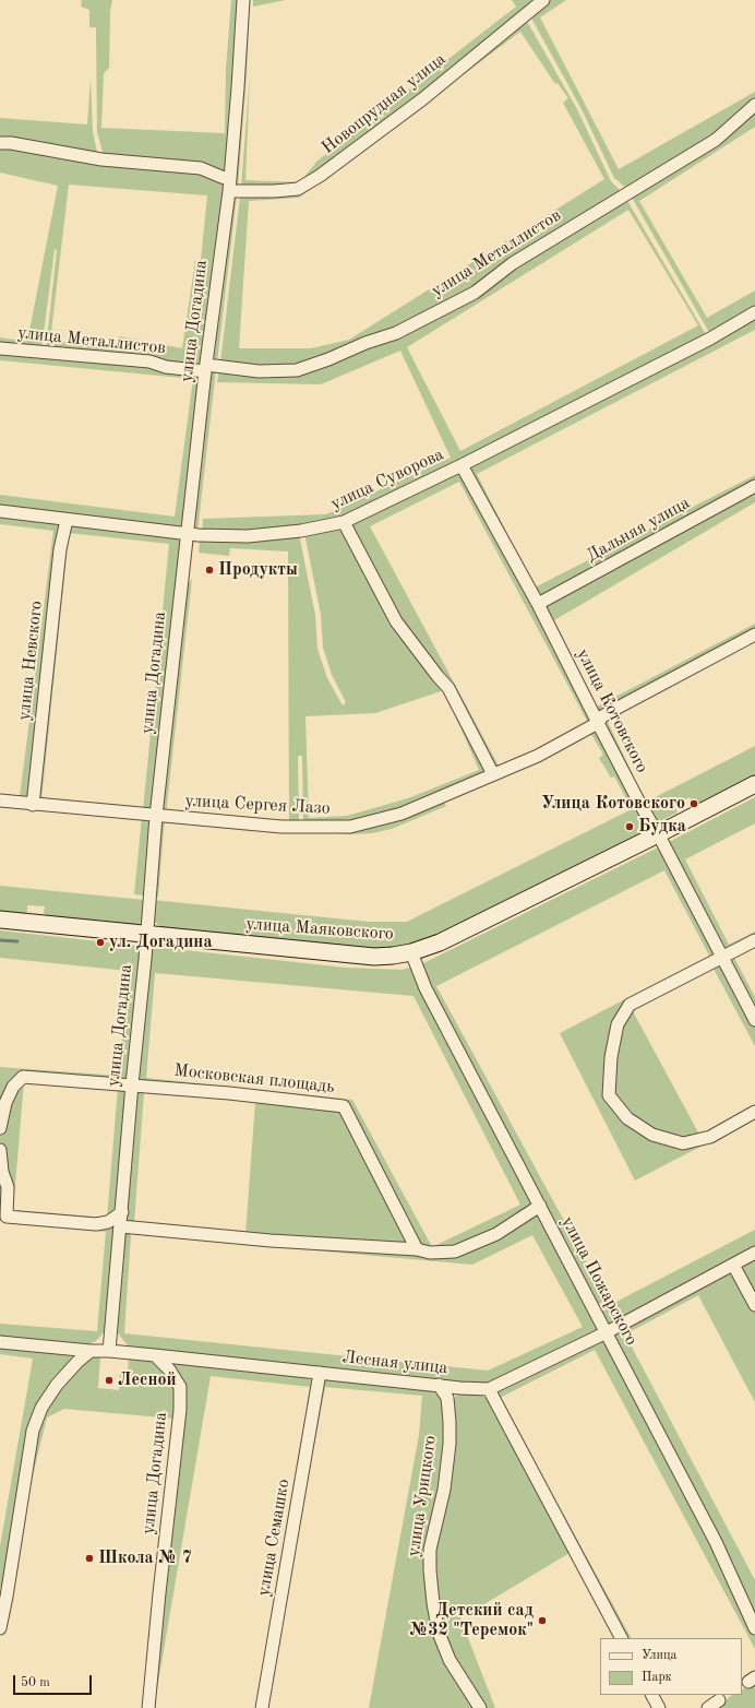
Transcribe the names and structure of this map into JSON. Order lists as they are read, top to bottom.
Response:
{
  "streets": {
    "main road": ["улица Маяковского"],
    "street": [
      "Новопрудная улица",
      "улица Металлистов",
      "улица Догадина",
      "улица Суворова",
      "Дальняя улица",
      "улица Невского",
      "улица Котовского",
      "улица Сергея Лазо",
      "Московская площадь",
      "улица Пожарского",
      "Лесная улица",
      "улица Урицкого",
      "улица Семашко"
    ]
  },
  "crossings": [
    ["Новопрудная улица", "улица Догадина"],
    ["улица Металлистов", "улица Догадина"],
    ["улица Догадина", "улица Суворова"],
    ["улица Догадина", "улица Сергея Лазо"],
    ["улица Догадина", "улица Маяковского"],
    ["улица Догадина", "Московская площадь"],
    ["улица Догадина", "Лесная улица"],
    ["улица Суворова", "улица Невского"],
    ["улица Суворова", "улица Котовского"],
    ["Дальняя улица", "улица Котовского"],
    ["улица Невского", "улица Сергея Лазо"],
    ["улица Котовского", "улица Сергея Лазо"],
    ["улица Котовского", "улица Маяковского"],
    ["улица Маяковского", "улица Пожарского"],
    ["улица Пожарского", "Лесная улица"],
    ["Лесная улица", "улица Урицкого"],
    ["Лесная улица", "улица Семашко"]
  ],
  "places": [
    "Продукты",
    "Улица Котовского",
    "Будка",
    "ул. Догадина",
    "Лесной",
    "Школа № 7",
    "Детский сад №32 \"Теремок\""
  ],
  "legend": ["Улица", "Парк"],
  "scale_bar": "50 m"
}
